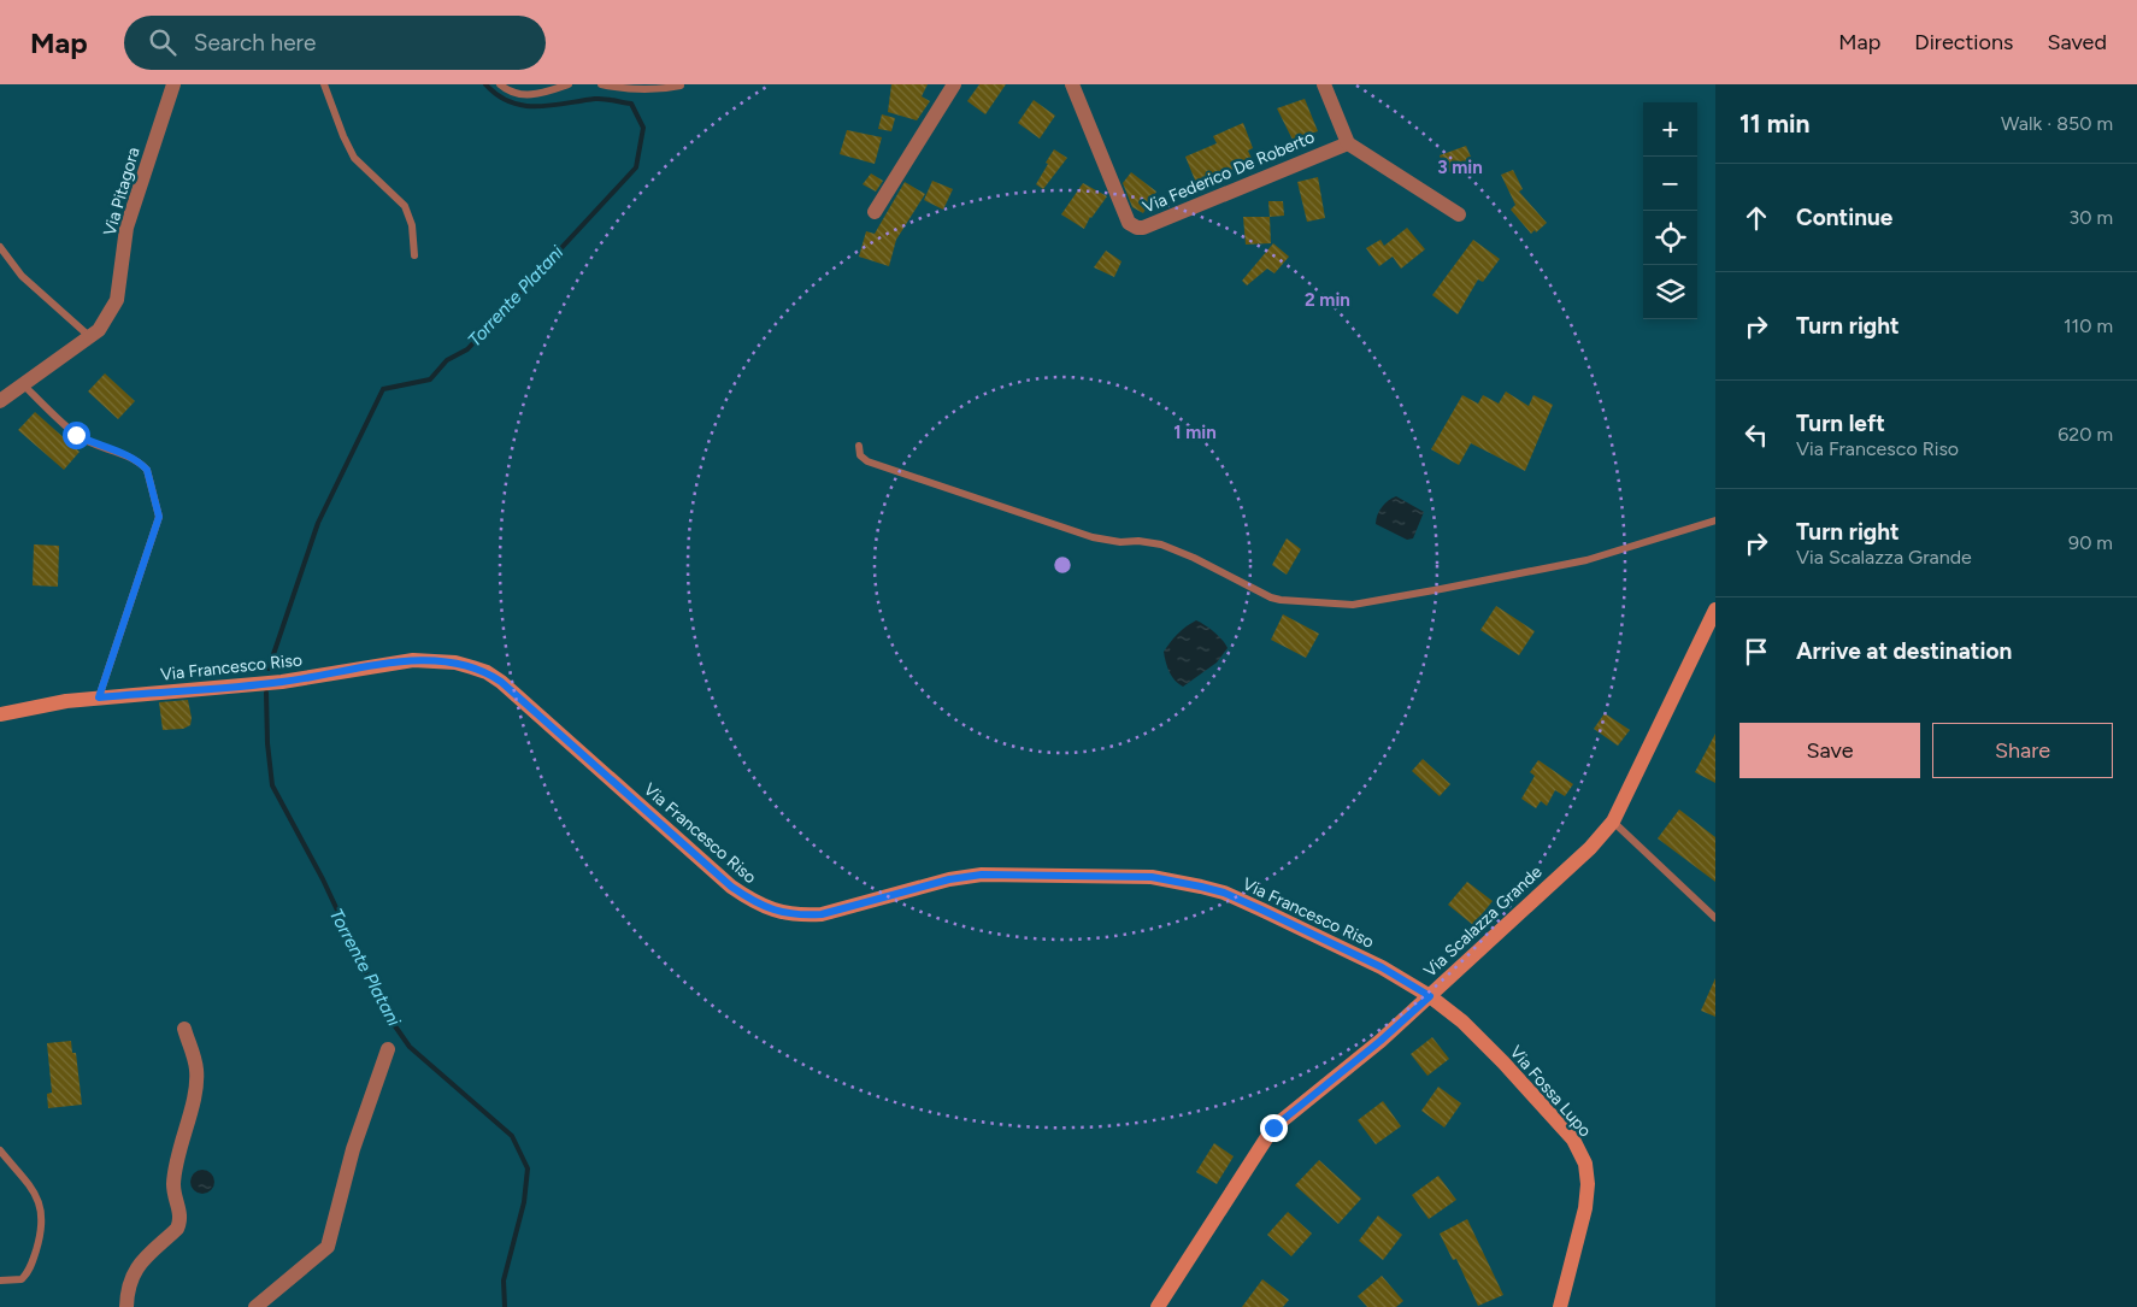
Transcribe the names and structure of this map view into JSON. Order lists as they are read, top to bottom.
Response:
{
  "streets": {
    "street": [
      "Via Federico De Roberto",
      "Via Pitagora",
      "Via Francesco Riso",
      "Via Scalazza Grande",
      "Via Fossa Lupo"
    ]
  },
  "crossings": [
    ["Via Francesco Riso", "Via Scalazza Grande"],
    ["Via Francesco Riso", "Via Fossa Lupo"],
    ["Via Scalazza Grande", "Via Fossa Lupo"]
  ],
  "water": ["Torrente Platani"],
  "page": {
    "header": "Map",
    "search": "Search here",
    "nav": ["Map", "Directions", "Saved"],
    "heading": ["11 min", "Walk · 850 m"],
    "map_buttons": ["+", "−"],
    "list": [
      ["Continue", "30 m"],
      ["Turn right", "110 m"],
      ["Turn left", "Via Francesco Riso", "620 m"],
      ["Turn right", "Via Scalazza Grande", "90 m"],
      "Arrive at destination"
    ],
    "buttons": ["Save", "Share"]
  },
  "rings": ["3 min", "2 min", "1 min"]
}
